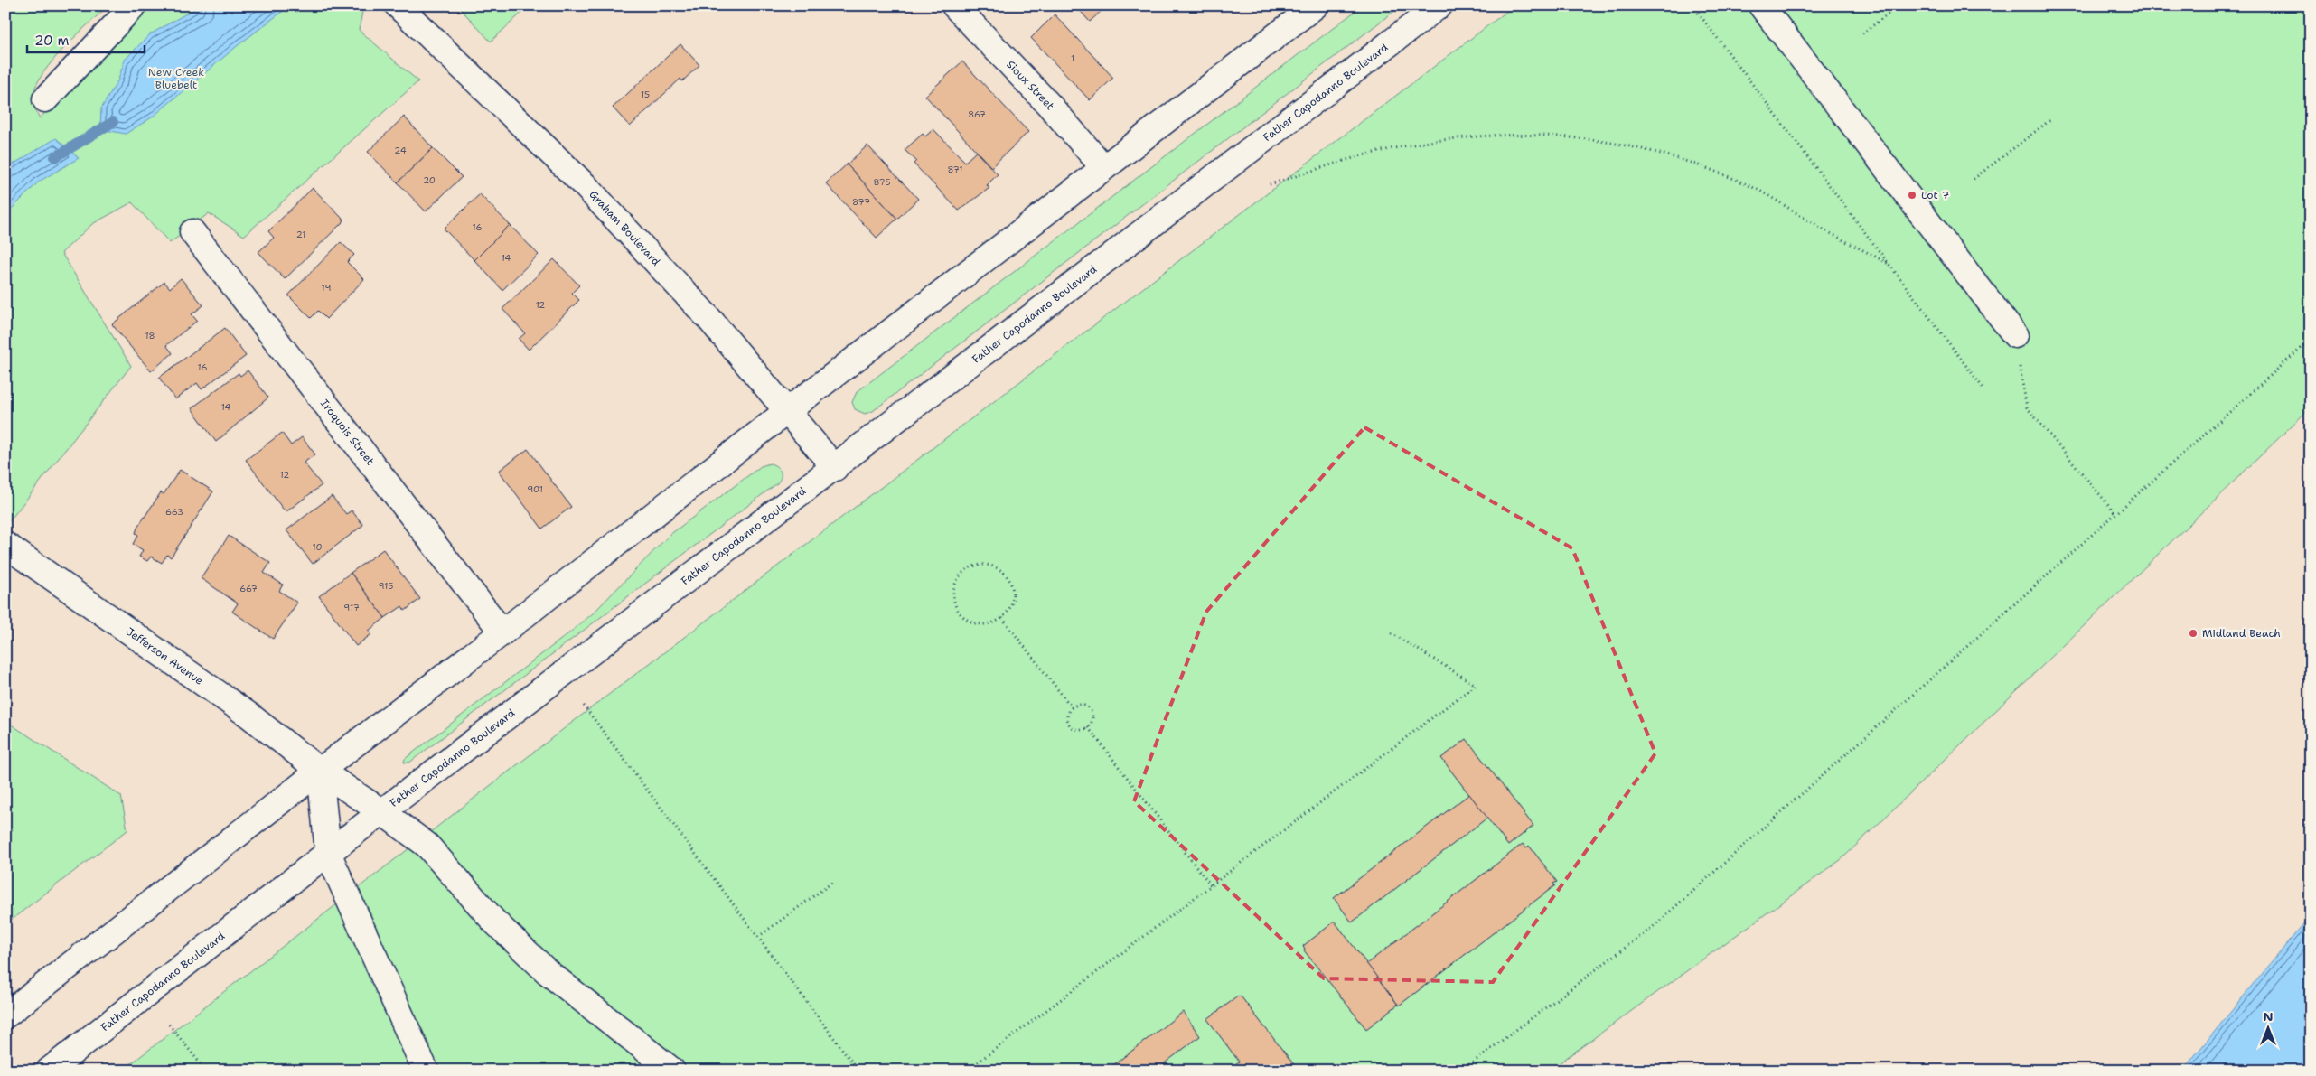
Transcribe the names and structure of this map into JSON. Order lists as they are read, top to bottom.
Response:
{
  "streets": {
    "main road": [
      "Sioux Street",
      "Father Capodanno Boulevard",
      "Graham Boulevard",
      "Iroquois Street",
      "Jefferson Avenue"
    ]
  },
  "crossings": [
    ["Father Capodanno Boulevard", "Graham Boulevard"],
    ["Father Capodanno Boulevard", "Jefferson Avenue"]
  ],
  "parks": ["New Creek Bluebelt"],
  "places": ["Lot 7", "Midland Beach"],
  "house_numbers": [
    "1",
    "15",
    "867",
    "24",
    "871",
    "20",
    "875",
    "877",
    "16",
    "21",
    "14",
    "19",
    "12",
    "18",
    "16",
    "14",
    "12",
    "901",
    "663",
    "10",
    "915",
    "667",
    "917"
  ],
  "scale_bar": "20 m",
  "north": "top"
}
